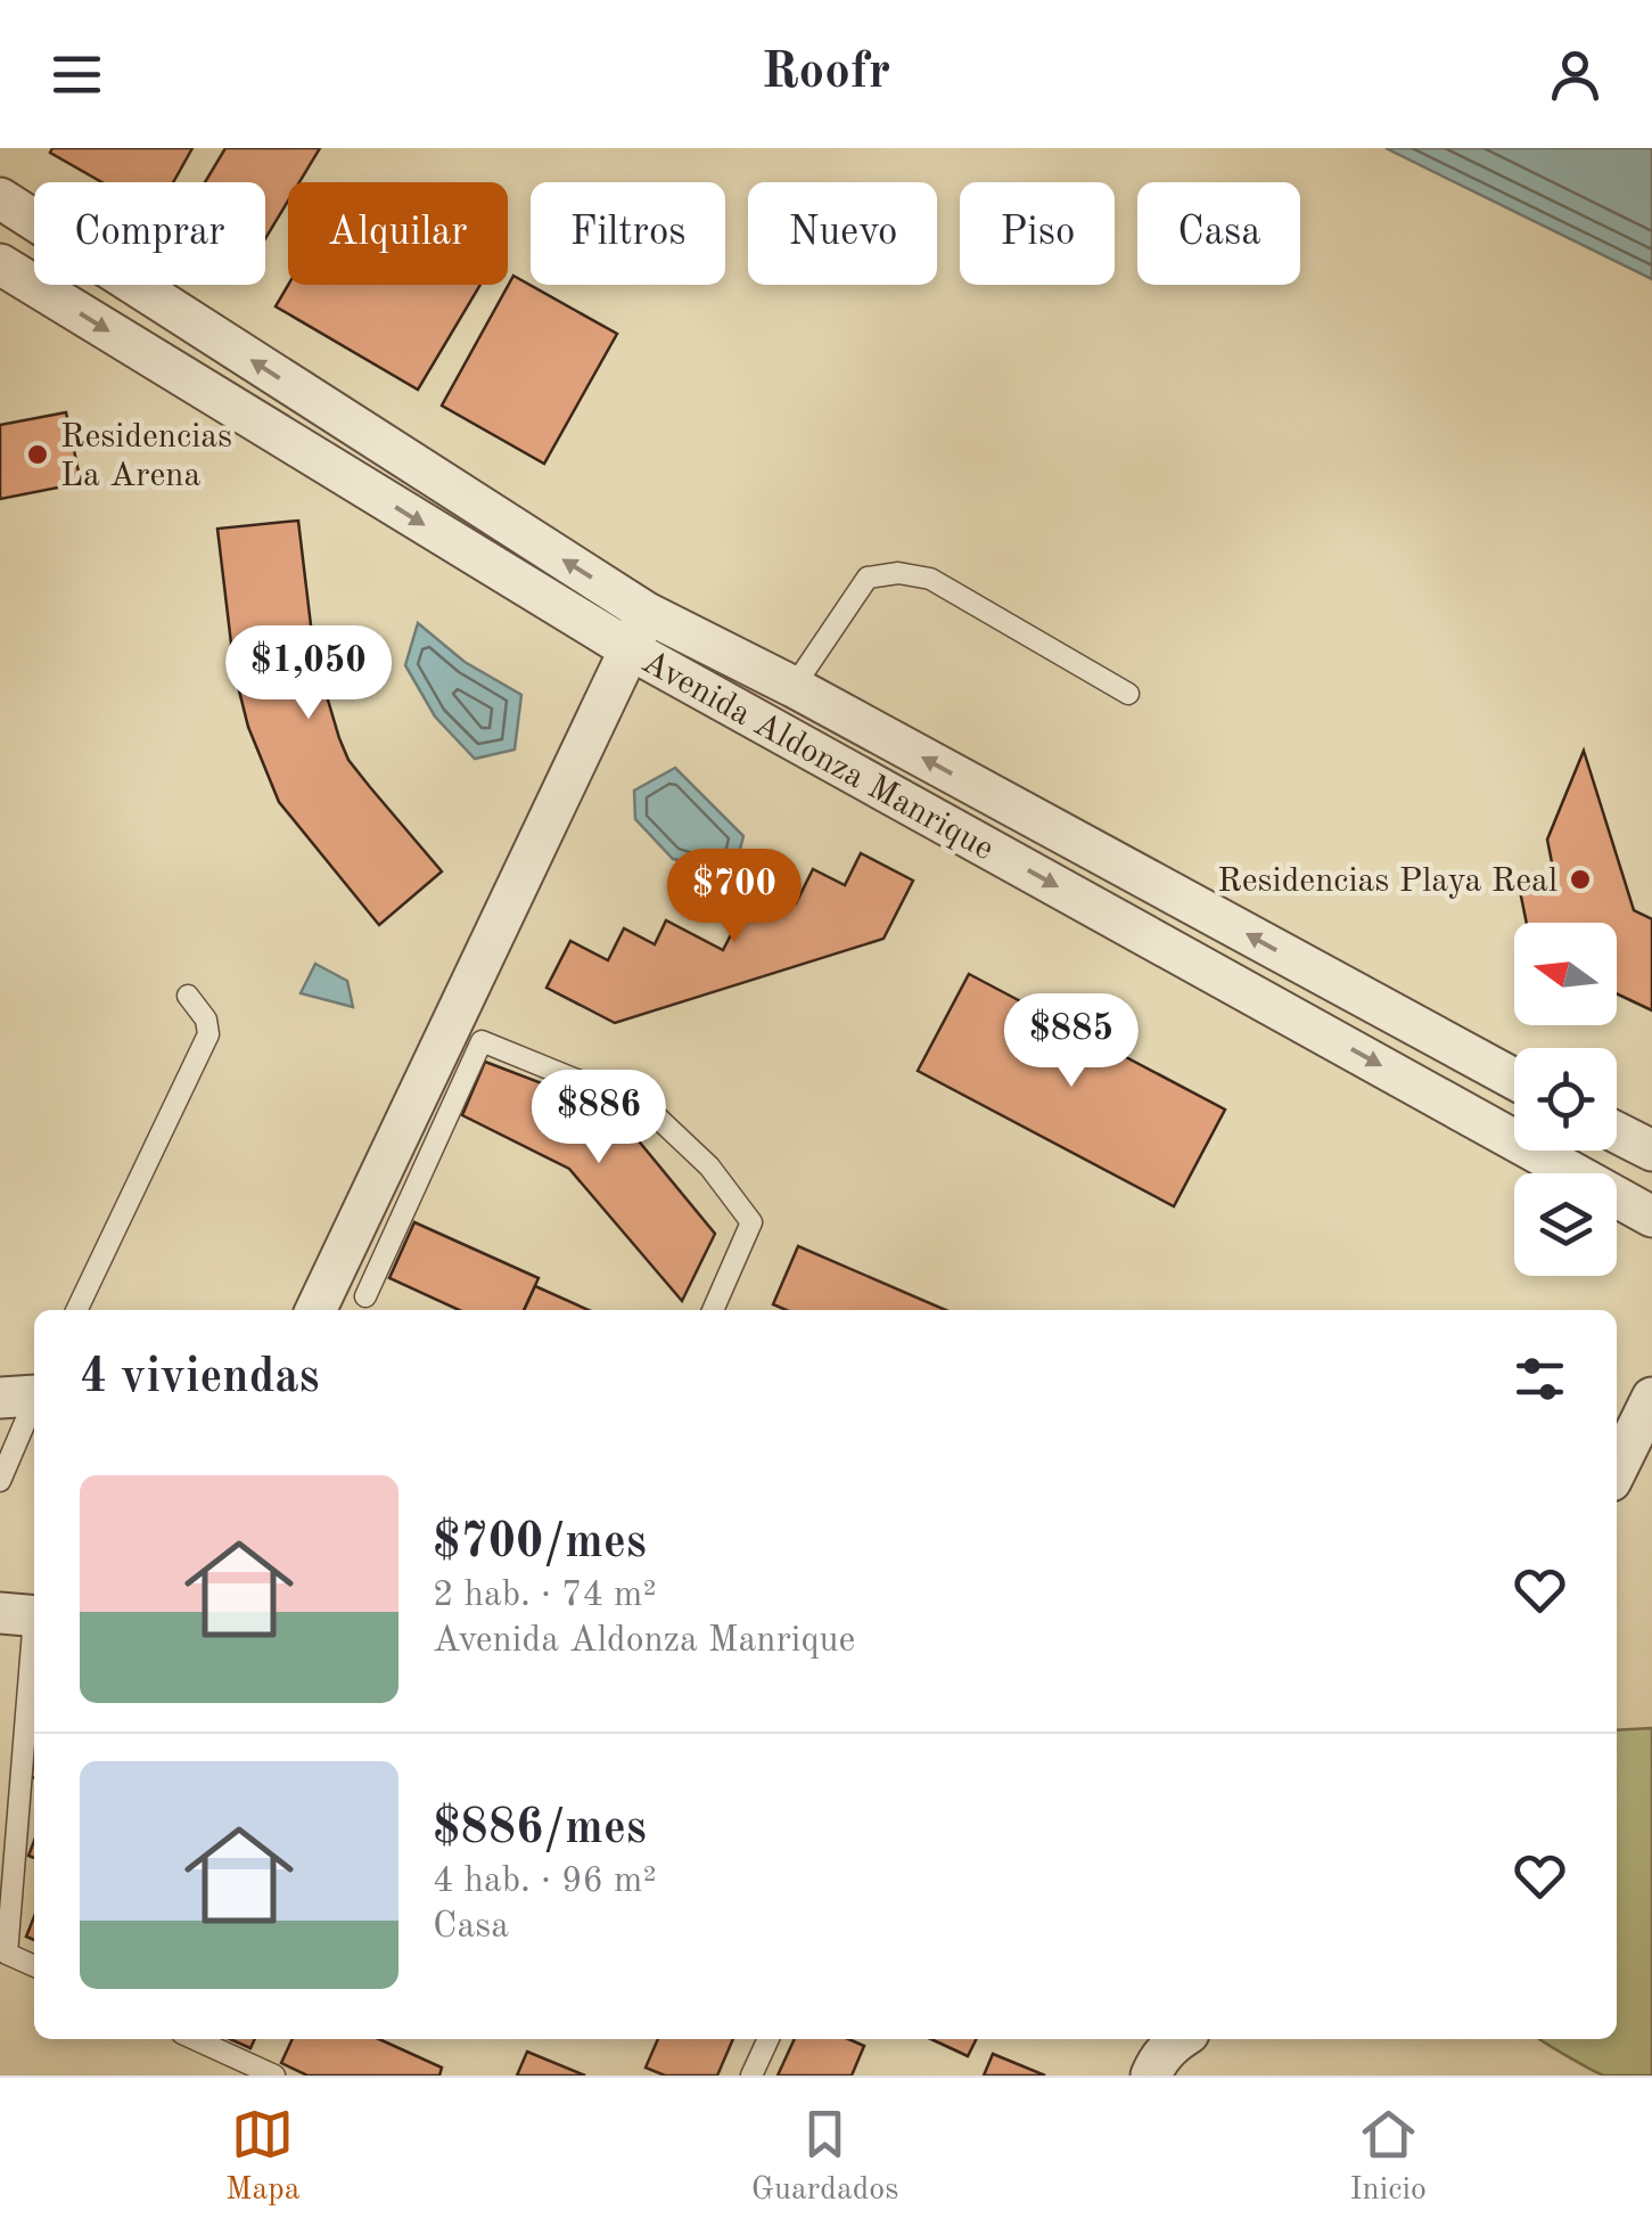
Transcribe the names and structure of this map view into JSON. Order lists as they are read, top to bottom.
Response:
{
  "streets": {
    "street": ["Avenida Aldonza Manrique"]
  },
  "places": ["Residencias La Arena", "Residencias Playa Real"],
  "north": "left",
  "page": {
    "header": "Roofr",
    "chip": [
      "Comprar",
      "Alquilar",
      "Filtros",
      "Nuevo",
      "Piso",
      "Casa"
    ],
    "price": [
      "$1,050",
      "$700",
      "$885",
      "$886"
    ],
    "heading": "4 viviendas",
    "list": [
      {
        "name": "$700/mes",
        "note": "2 hab. · 74 m² · Avenida Aldonza Manrique"
      },
      {
        "name": "$886/mes",
        "note": "4 hab. · 96 m² · Casa"
      }
    ],
    "tabs": ["Mapa", "Guardados", "Inicio"]
  }
}
